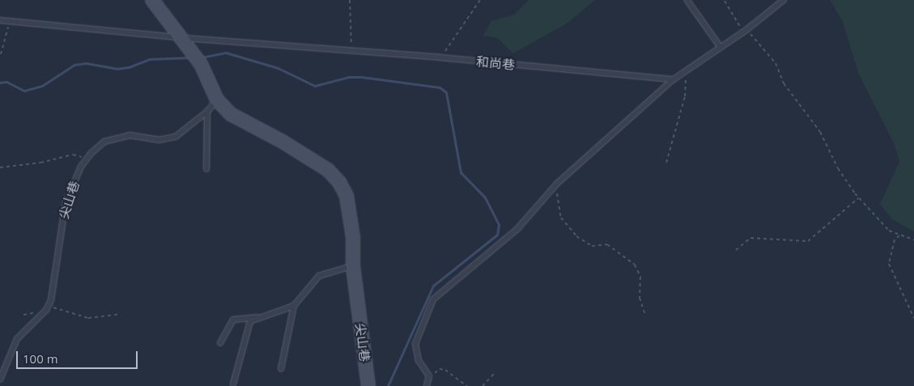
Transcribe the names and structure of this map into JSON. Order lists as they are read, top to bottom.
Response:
{
  "streets": {
    "street": ["尖山巷"],
    "lane": ["和尚巷"]
  },
  "crossings": [
    ["和尚巷", "尖山巷"]
  ],
  "scale_bar": "100 m"
}
